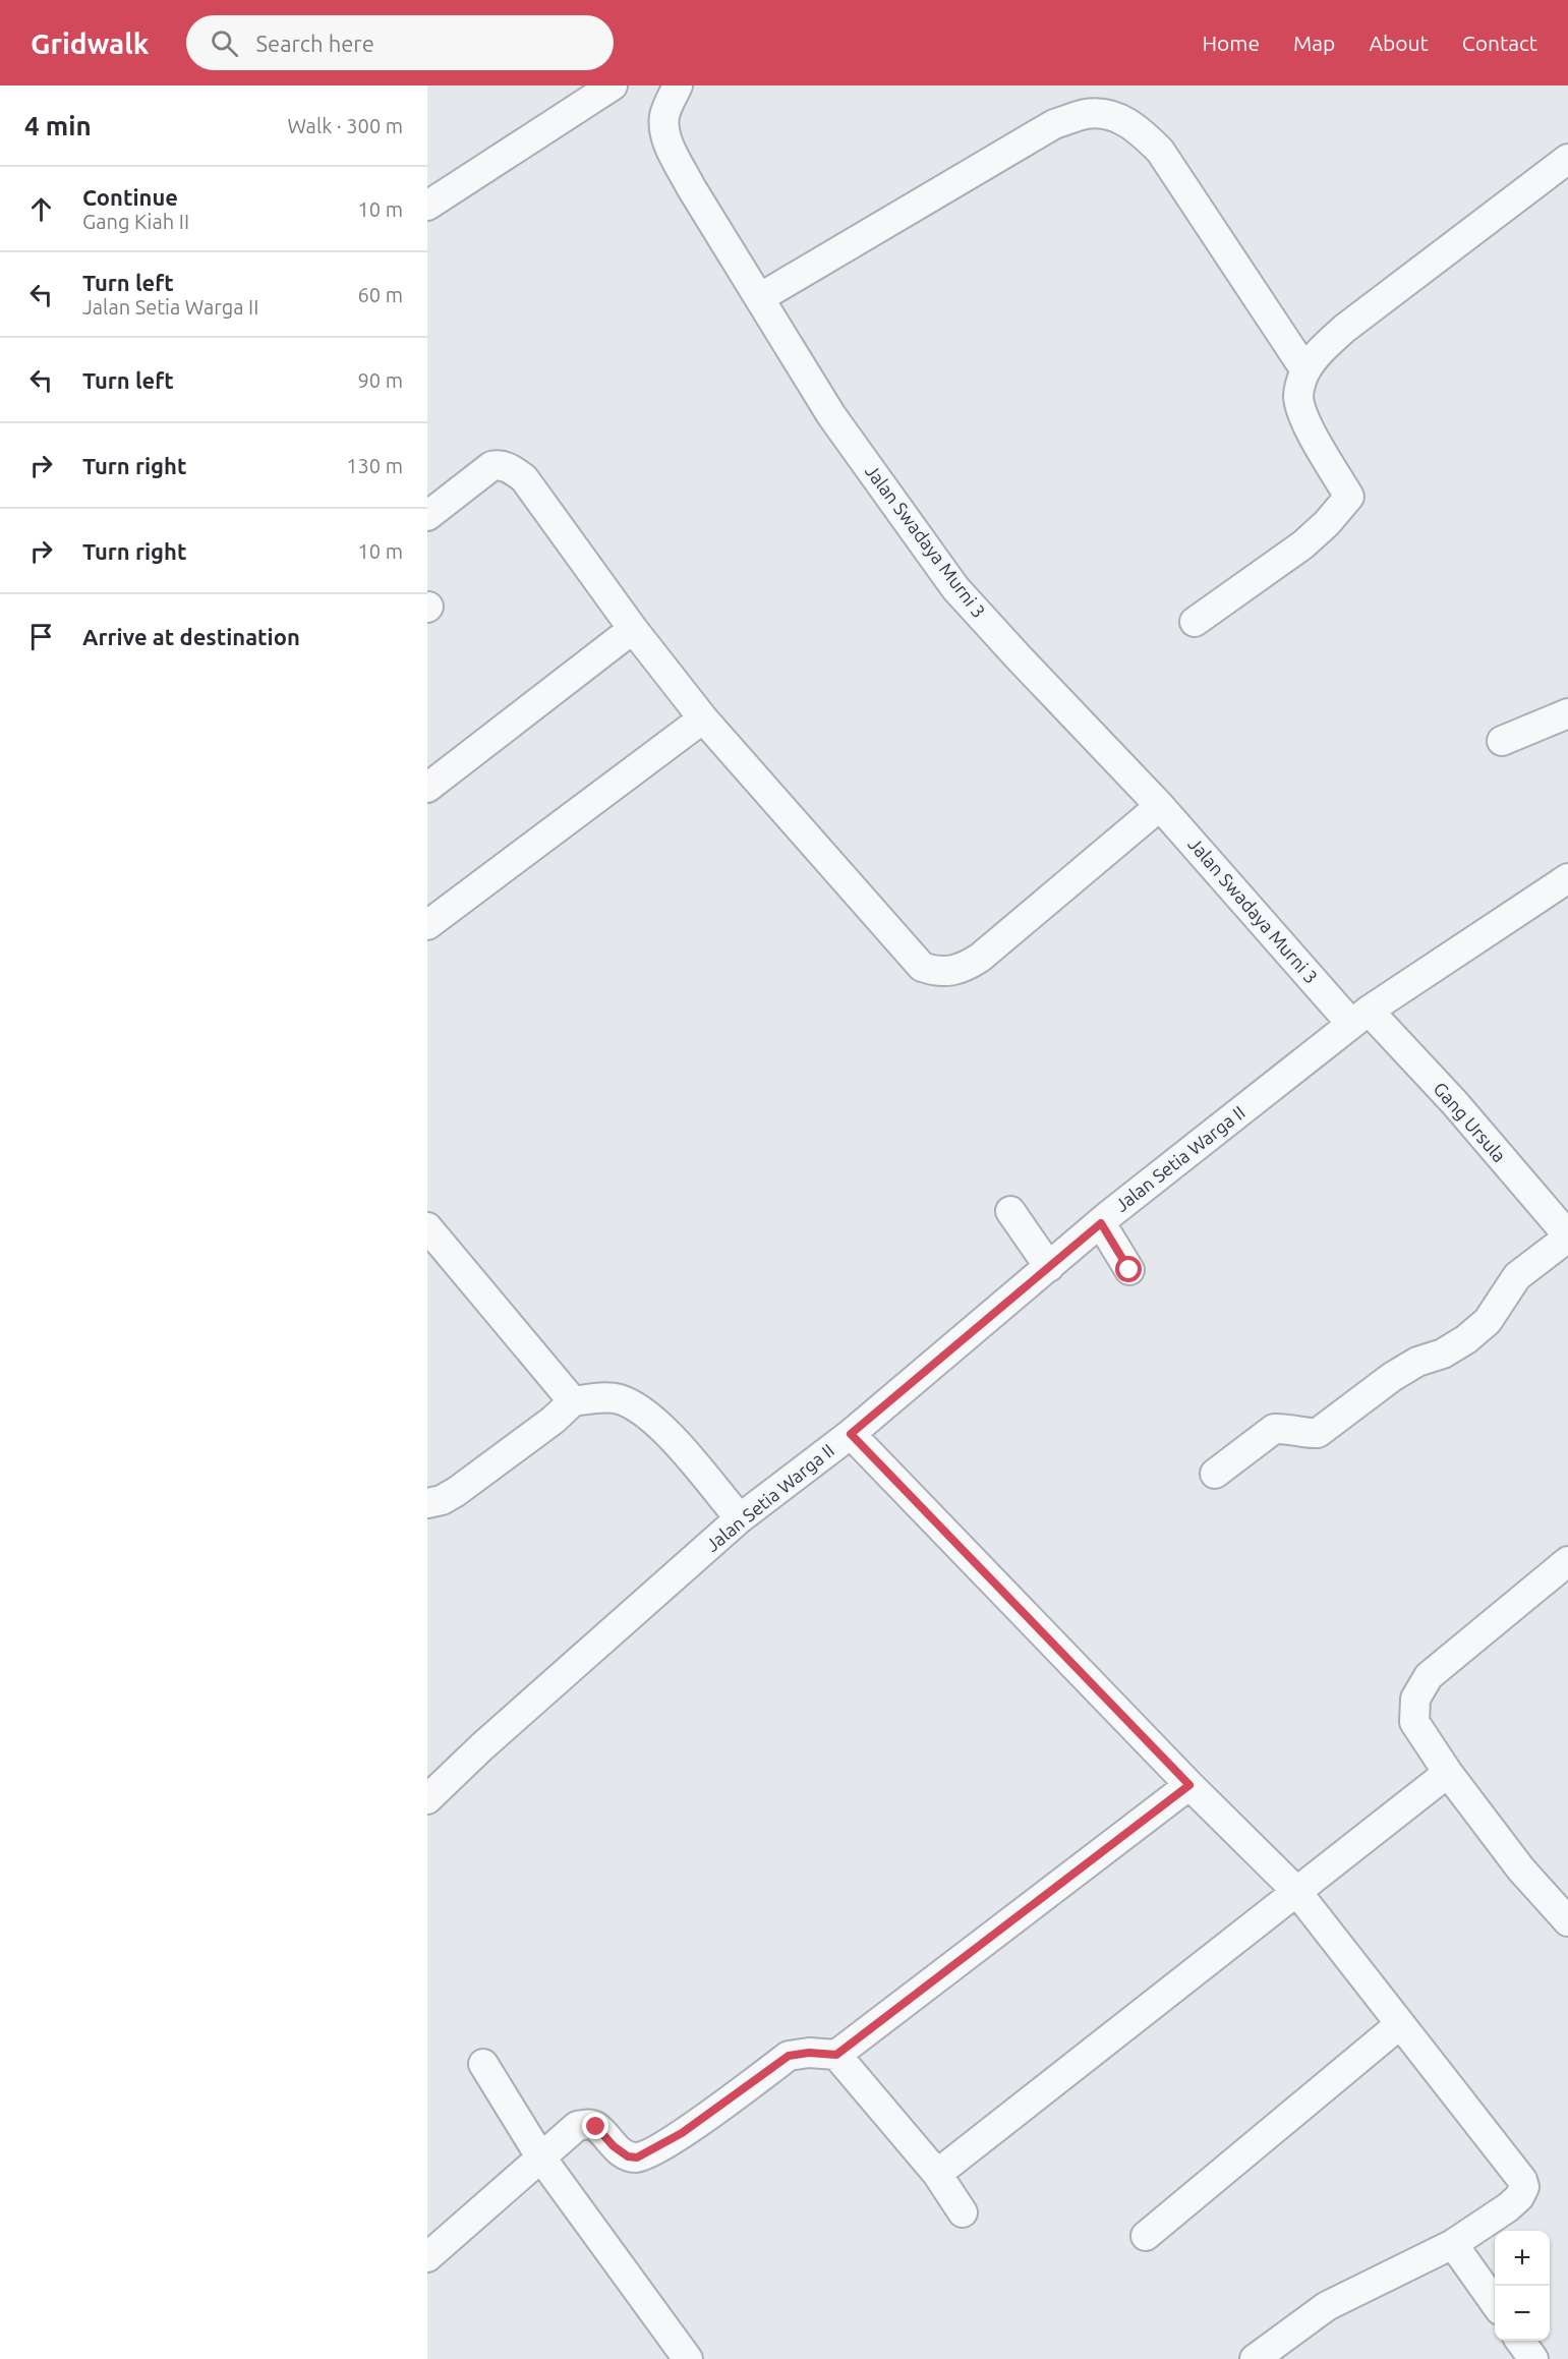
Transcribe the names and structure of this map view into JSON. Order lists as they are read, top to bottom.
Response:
{
  "streets": {
    "street": ["Jalan Swadaya Murni 3", "Gang Ursula", "Jalan Setia Warga II"]
  },
  "crossings": [
    ["Jalan Swadaya Murni 3", "Gang Ursula"],
    ["Jalan Swadaya Murni 3", "Jalan Setia Warga II"],
    ["Gang Ursula", "Jalan Setia Warga II"]
  ],
  "page": {
    "header": "Gridwalk",
    "search": "Search here",
    "nav": [
      "Home",
      "Map",
      "About",
      "Contact"
    ],
    "heading": ["4 min", "Walk · 300 m"],
    "list": [
      ["Continue", "Gang Kiah II", "10 m"],
      ["Turn left", "Jalan Setia Warga II", "60 m"],
      ["Turn left", "90 m"],
      ["Turn right", "130 m"],
      ["Turn right", "10 m"],
      "Arrive at destination"
    ],
    "map_buttons": ["+", "−"]
  }
}
